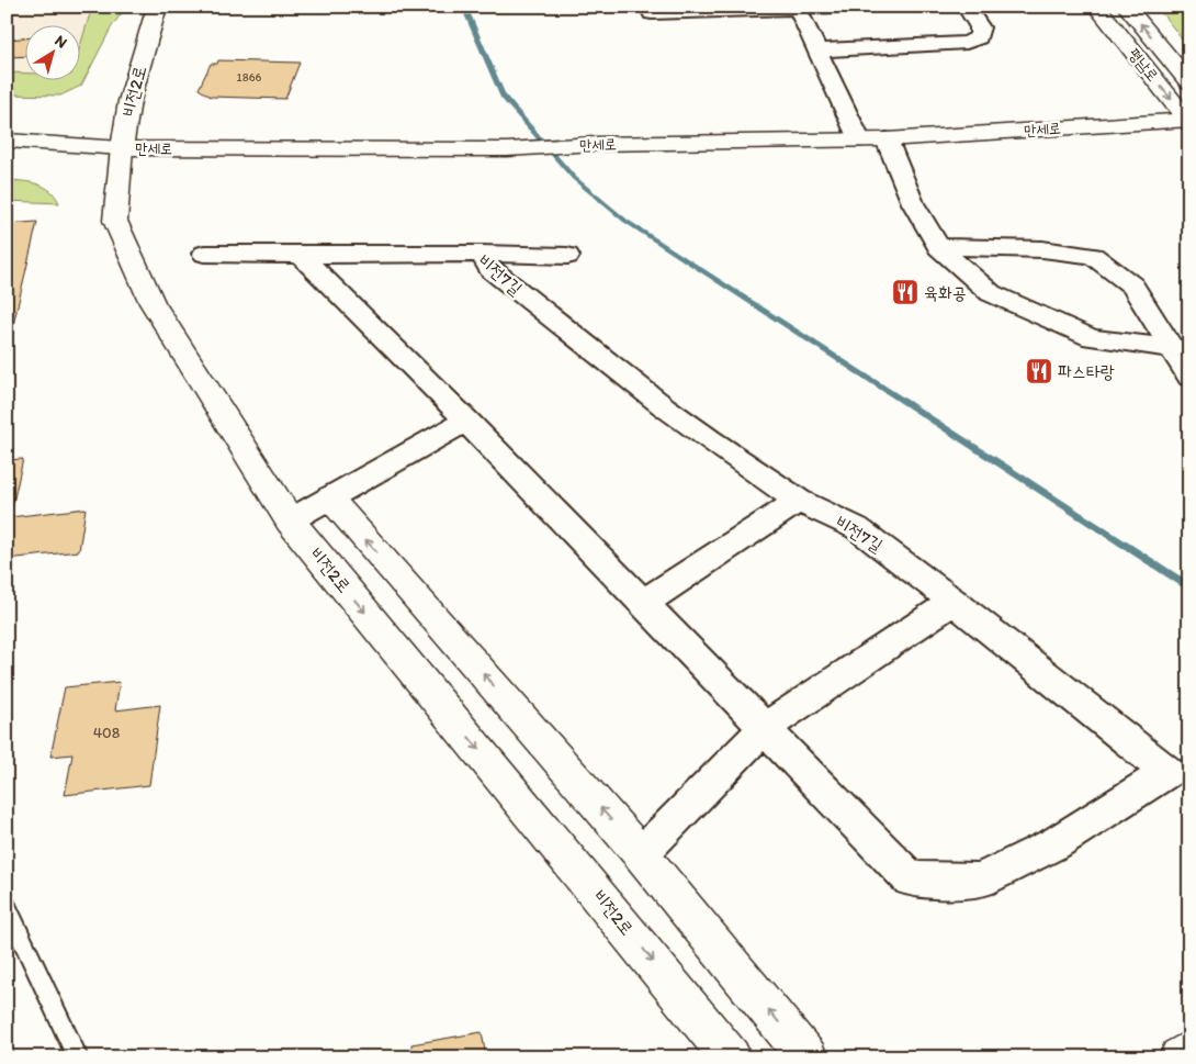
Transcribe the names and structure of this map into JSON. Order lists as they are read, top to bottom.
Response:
{
  "streets": {
    "street": [
      "평남로",
      "비전2로",
      "만세로",
      "비전7길"
    ]
  },
  "crossings": [
    ["평남로", "만세로"],
    ["비전2로", "만세로"]
  ],
  "places": {
    "restaurant": ["육화공", "파스타랑"]
  },
  "house_numbers": ["1866", "408"],
  "north": "top right"
}
